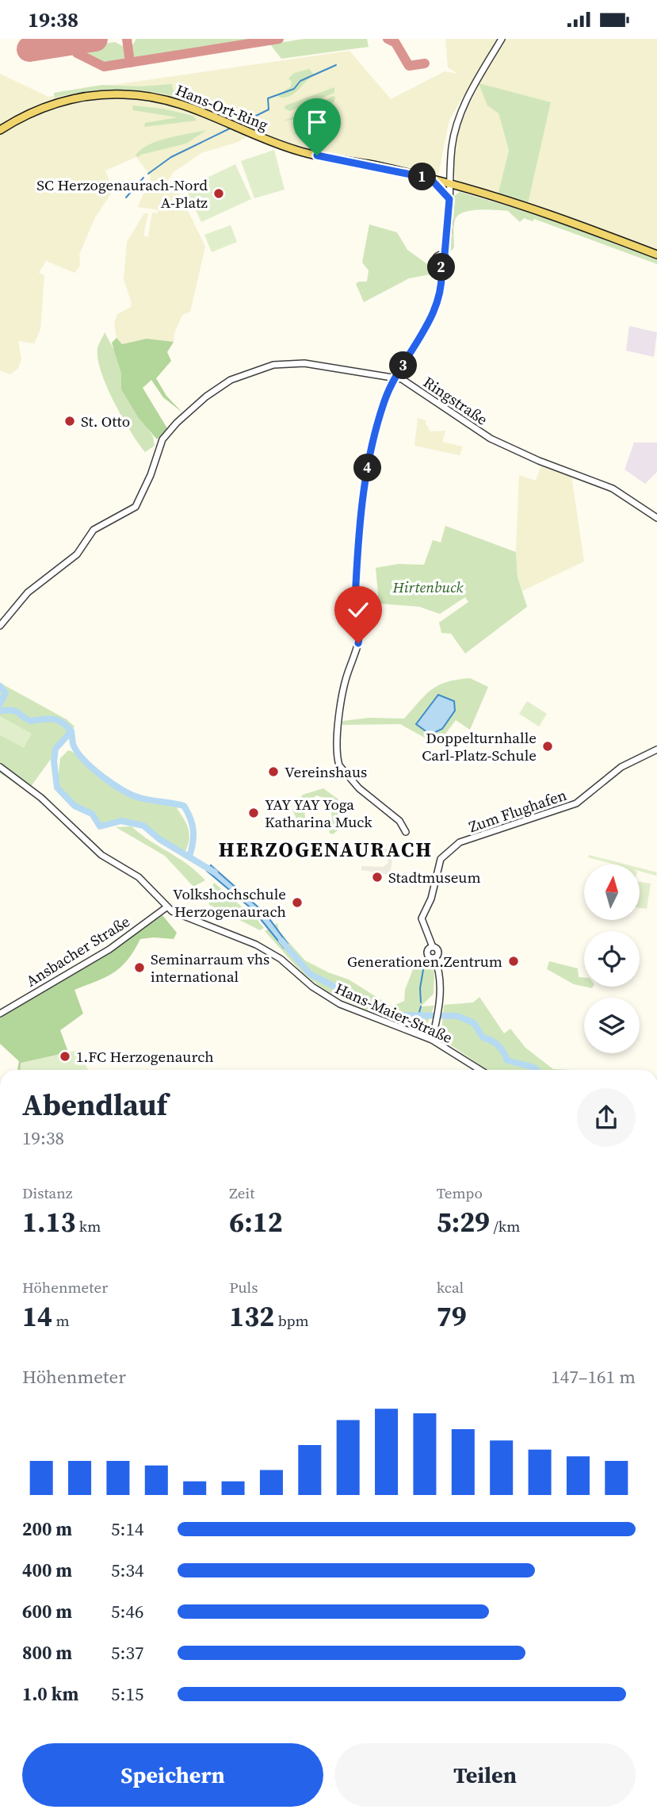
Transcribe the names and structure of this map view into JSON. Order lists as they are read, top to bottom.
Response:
{
  "streets": {
    "main road": ["Hans-Ort-Ring"],
    "street": [
      "Ringstraße",
      "Zum Flughafen",
      "Ansbacher Straße",
      "Hans-Maier-Straße"
    ]
  },
  "crossings": [
    ["Zum Flughafen", "Hans-Maier-Straße"],
    ["Ansbacher Straße", "Hans-Maier-Straße"]
  ],
  "districts": ["HERZOGENAURACH"],
  "parks": ["Hirtenbuck"],
  "places": [
    "SC Herzogenaurach-Nord A-Platz",
    "St. Otto",
    "Doppelturnhalle Carl-Platz-Schule",
    "Vereinshaus",
    "YAY YAY Yoga Katharina Muck",
    "Stadtmuseum",
    "Volkshochschule Herzogenaurach",
    "Generationen.Zentrum",
    "Seminarraum vhs international",
    "1.FC Herzogenaurch"
  ],
  "north": "top",
  "page": {
    "status": "19:38",
    "pins": [
      "1",
      "2",
      "3",
      "4"
    ],
    "heading": ["Abendlauf", "19:38"],
    "stats": [
      ["Distanz", "1.13 km"],
      ["Zeit", "6:12"],
      ["Tempo", "5:29 /km"],
      ["Höhenmeter", "14 m"],
      ["Puls", "132 bpm"],
      ["kcal", "79"]
    ],
    "chart": ["Höhenmeter", "147–161 m"],
    "list": [
      {
        "name": "200 m",
        "note": "5:14"
      },
      {
        "name": "400 m",
        "note": "5:34"
      },
      {
        "name": "600 m",
        "note": "5:46"
      },
      {
        "name": "800 m",
        "note": "5:37"
      },
      {
        "name": "1.0 km",
        "note": "5:15"
      }
    ],
    "buttons": ["Speichern", "Teilen"]
  }
}
